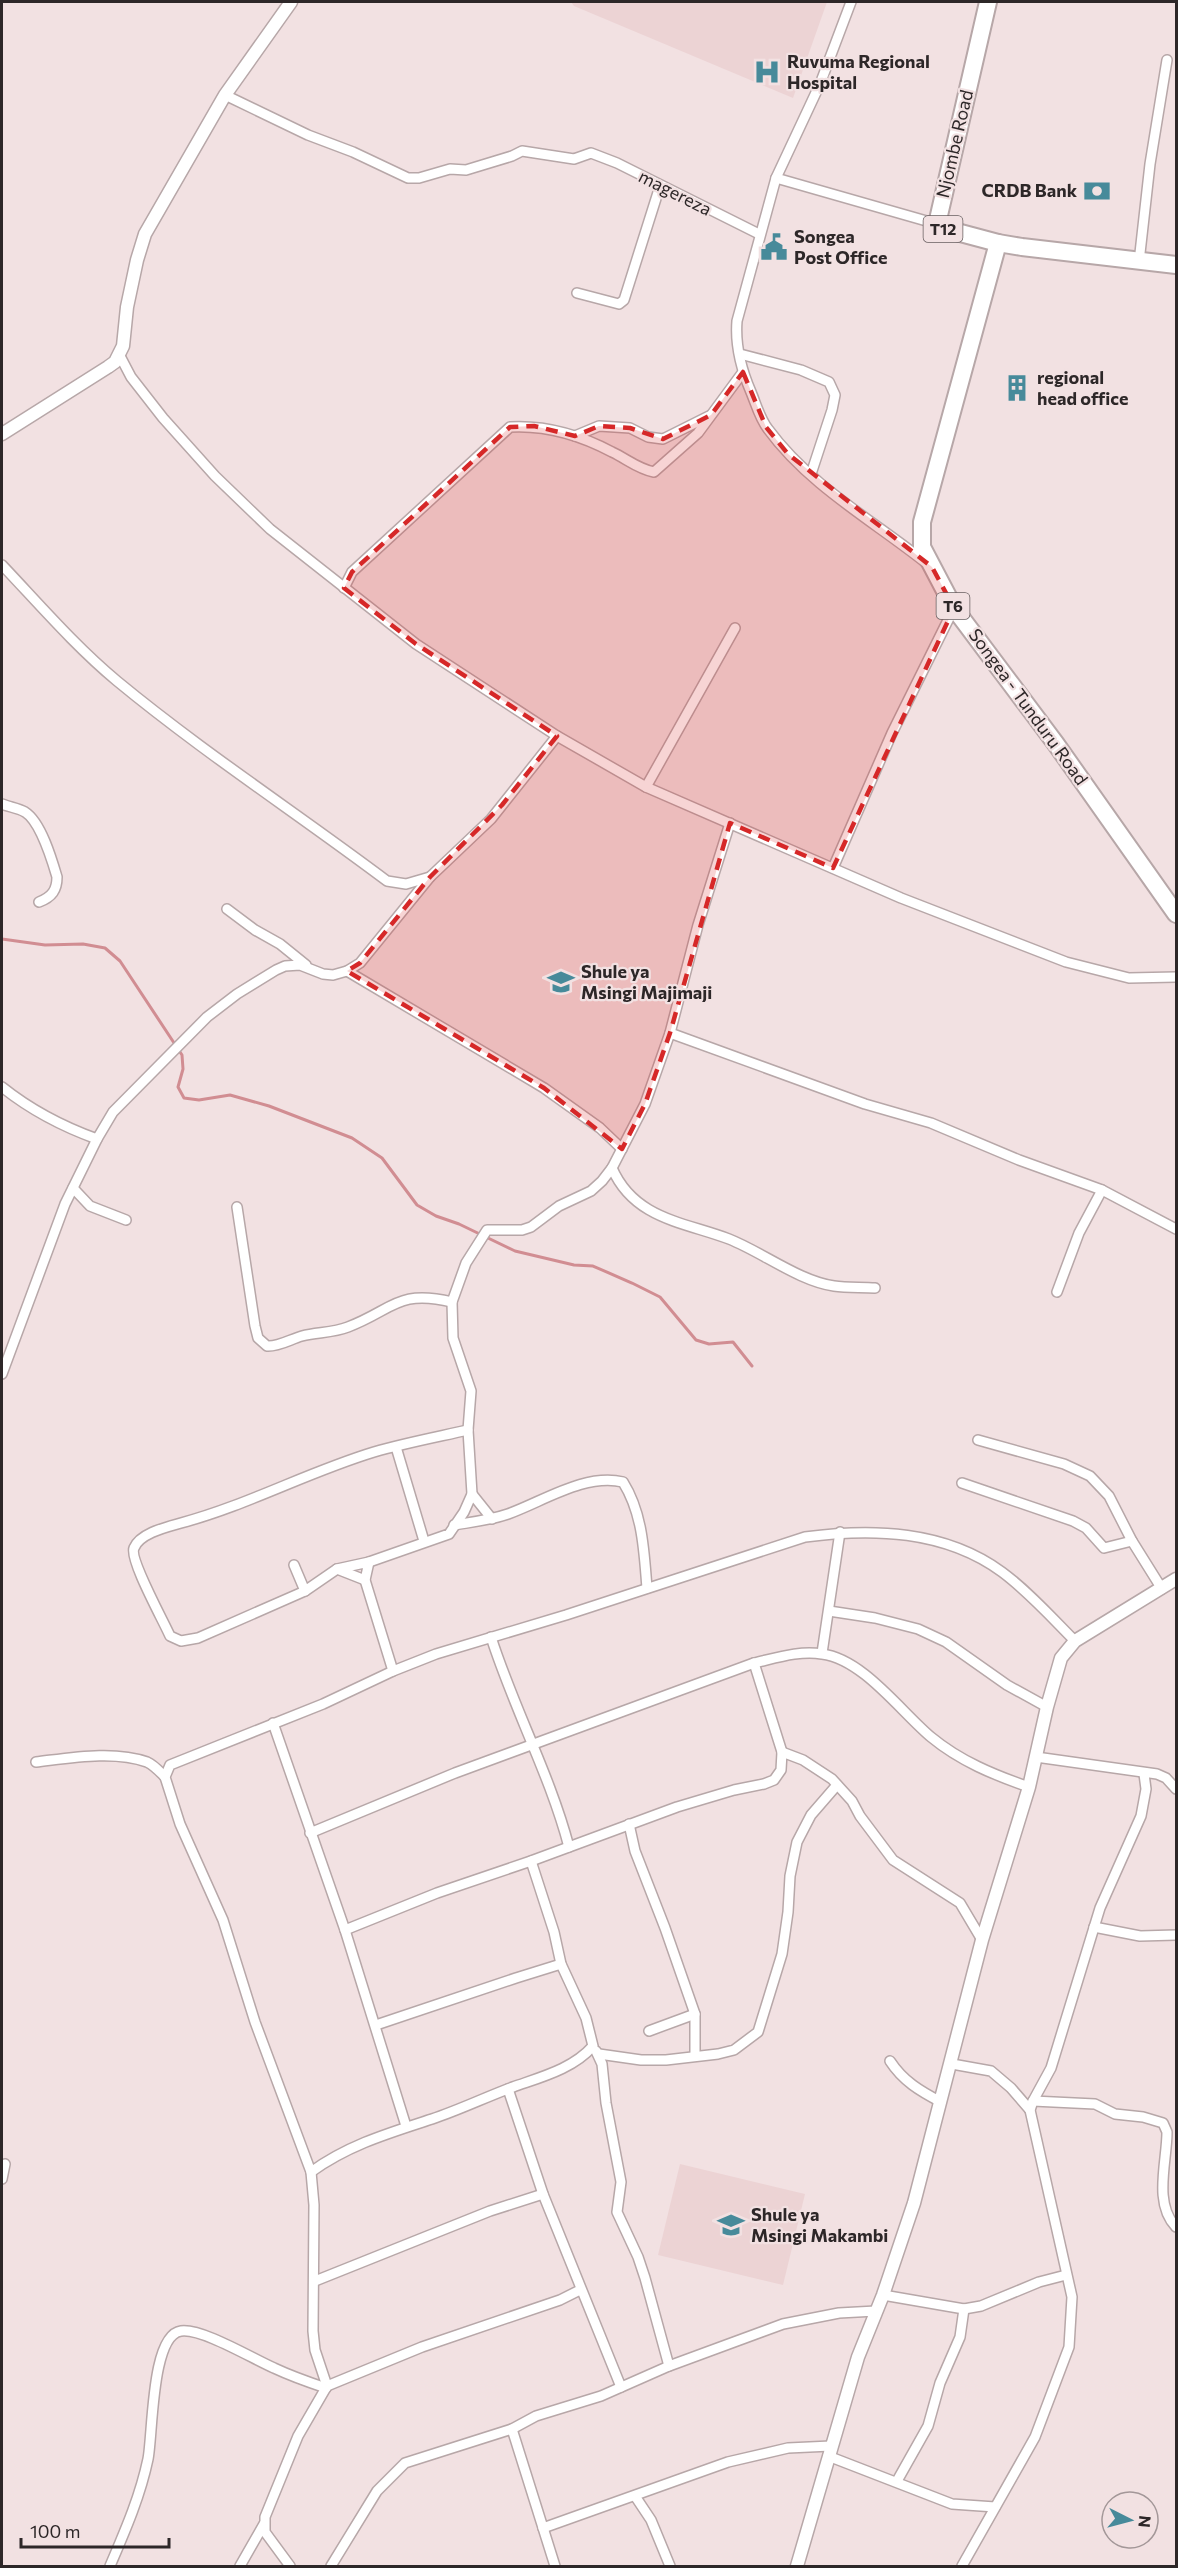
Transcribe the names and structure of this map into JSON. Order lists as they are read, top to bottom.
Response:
{
  "streets": {
    "highway": [
      "Njombe Road",
      "T12",
      "T6",
      "Songea - Tunduru Road"
    ],
    "street": ["magereza"]
  },
  "crossings": [
    ["Njombe Road", "Songea - Tunduru Road"]
  ],
  "places": {
    "hospital": ["Ruvuma Regional Hospital"],
    "bank": ["CRDB Bank"],
    "public building": ["Songea Post Office"],
    "building": ["regional head office"],
    "school or university": ["Shule ya Msingi Majimaji", "Shule ya Msingi Makambi"]
  },
  "scale_bar": "100 m",
  "north": "right"
}
